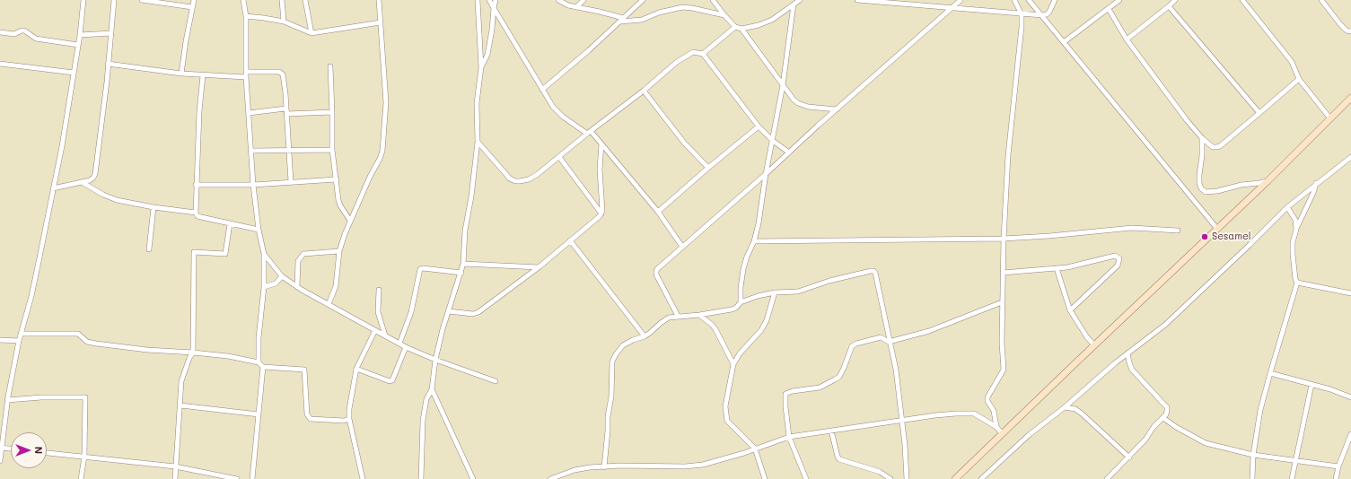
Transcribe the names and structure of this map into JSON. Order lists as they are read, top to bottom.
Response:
{
  "places": ["Sesamel"],
  "north": "right"
}
